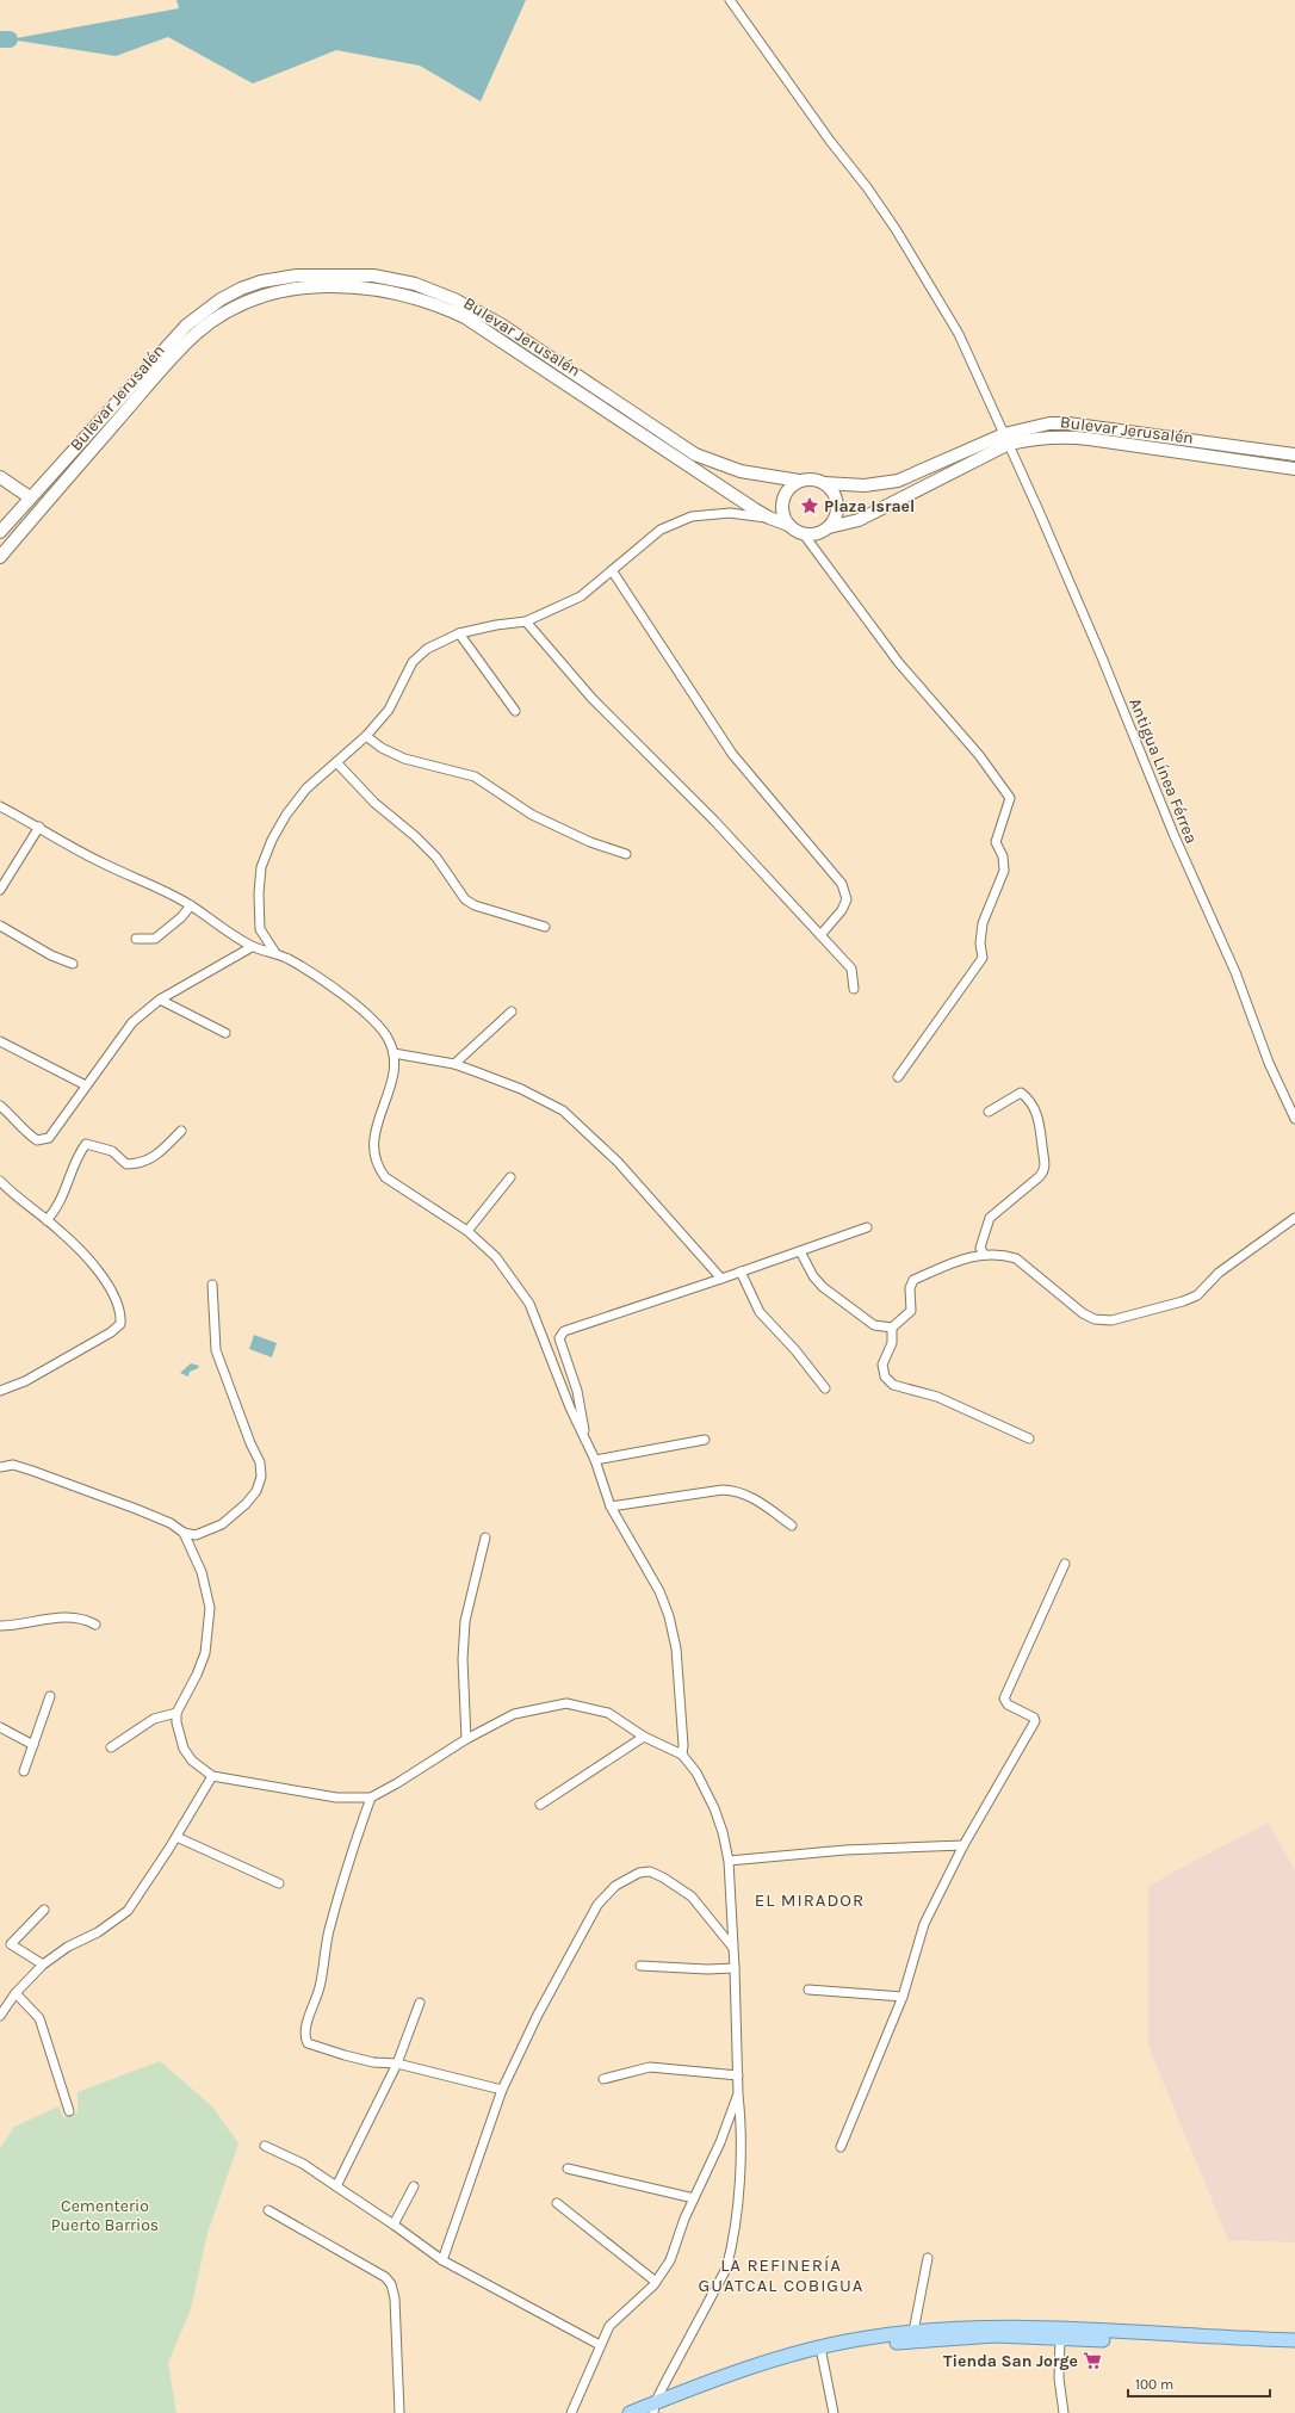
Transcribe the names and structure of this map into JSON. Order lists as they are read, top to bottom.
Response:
{
  "streets": {
    "main road": ["Bulevar Jerusalén"],
    "street": ["Antigua Línea Férrea"]
  },
  "crossings": [
    ["Bulevar Jerusalén", "Antigua Línea Férrea"]
  ],
  "districts": ["EL MIRADOR", "LA REFINERÍA GUATCAL COBIGUA"],
  "parks": ["Cementerio Puerto Barrios"],
  "places": {
    "place": ["Plaza Israel"],
    "supermarket": ["Tienda San Jorge"]
  },
  "scale_bar": "100 m"
}
